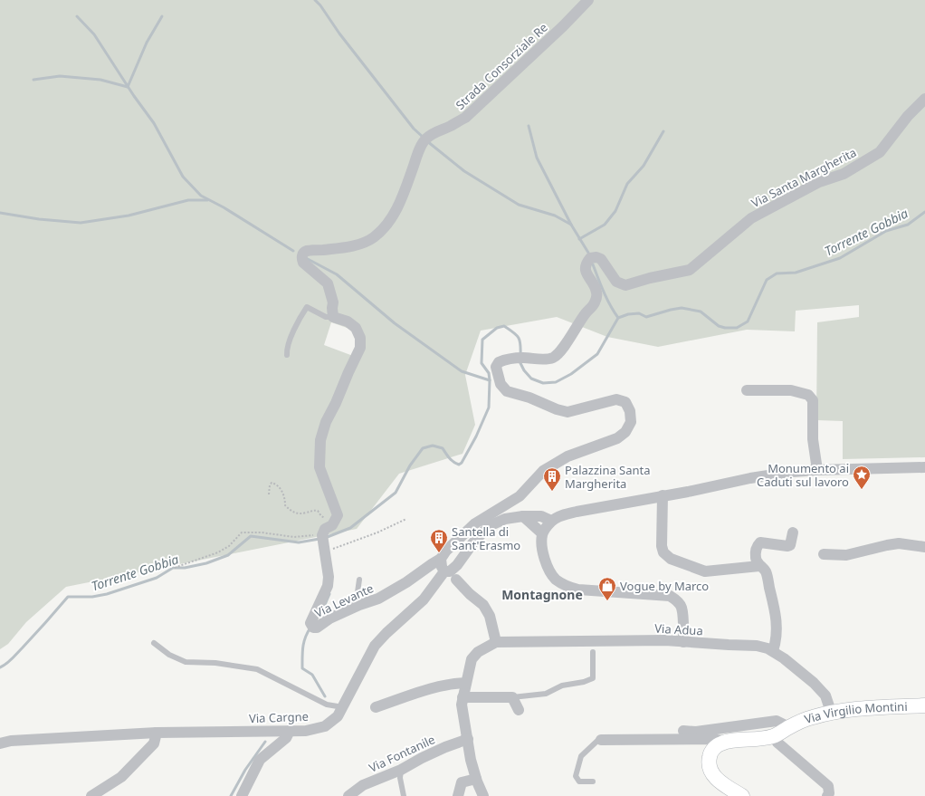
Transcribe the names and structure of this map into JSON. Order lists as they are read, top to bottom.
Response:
{
  "streets": {
    "main road": ["Via Virgilio Montini"],
    "street": [
      "Strada Consorziale Re",
      "Via Santa Margherita",
      "Via Levante",
      "Via Adua",
      "Via Cargne",
      "Via Fontanile"
    ]
  },
  "crossings": [
    ["Via Santa Margherita", "Via Levante"],
    ["Via Adua", "Via Virgilio Montini"]
  ],
  "districts": ["Montagnone"],
  "water": ["Torrente Gobbia"],
  "places": {
    "place": ["Monumento ai Caduti sul lavoro"],
    "building": ["Palazzina Santa Margherita", "Santella di Sant'Erasmo"],
    "shop": ["Vogue by Marco"]
  }
}
